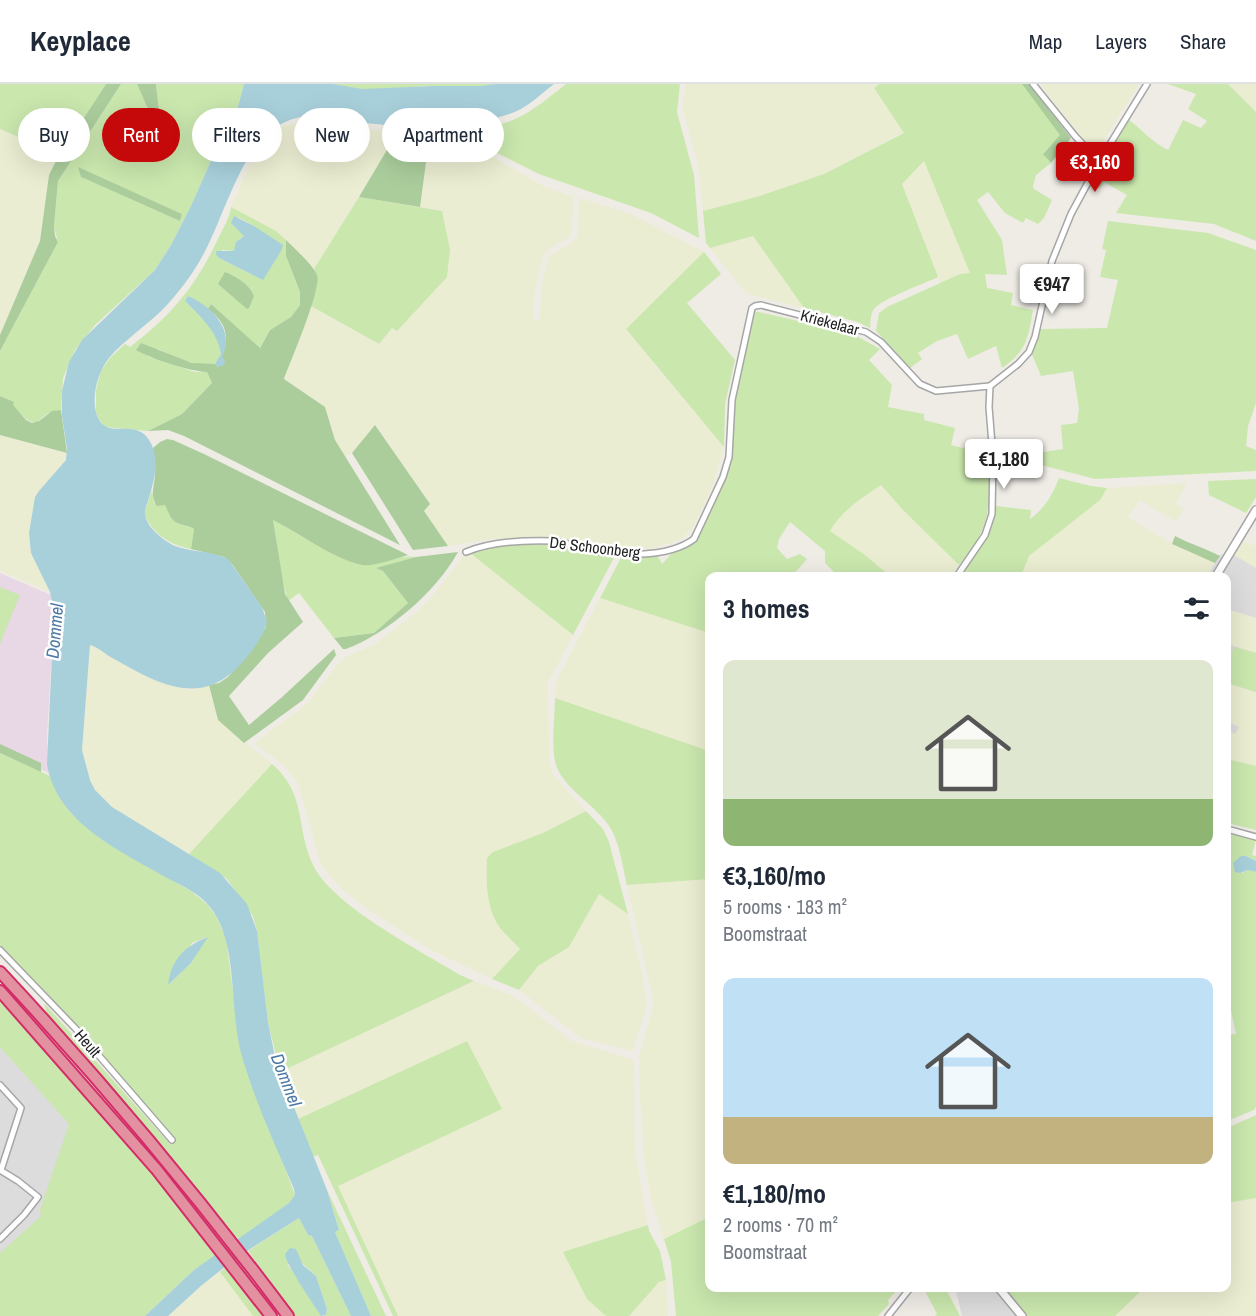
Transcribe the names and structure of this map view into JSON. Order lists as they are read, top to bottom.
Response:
{
  "streets": {
    "street": ["Kriekelaar", "De Schoonberg", "Heult"]
  },
  "crossings": [
    ["Kriekelaar", "De Schoonberg"]
  ],
  "water": ["Dommel"],
  "page": {
    "header": "Keyplace",
    "nav": ["Map", "Layers", "Share"],
    "chip": [
      "Buy",
      "Rent",
      "Filters",
      "New",
      "Apartment"
    ],
    "price": ["€3,160", "€947", "€1,180"],
    "heading": "3 homes",
    "list": [
      {
        "name": "€3,160/mo",
        "note": "5 rooms · 183 m² · Boomstraat"
      },
      {
        "name": "€1,180/mo",
        "note": "2 rooms · 70 m² · Boomstraat"
      }
    ]
  }
}
